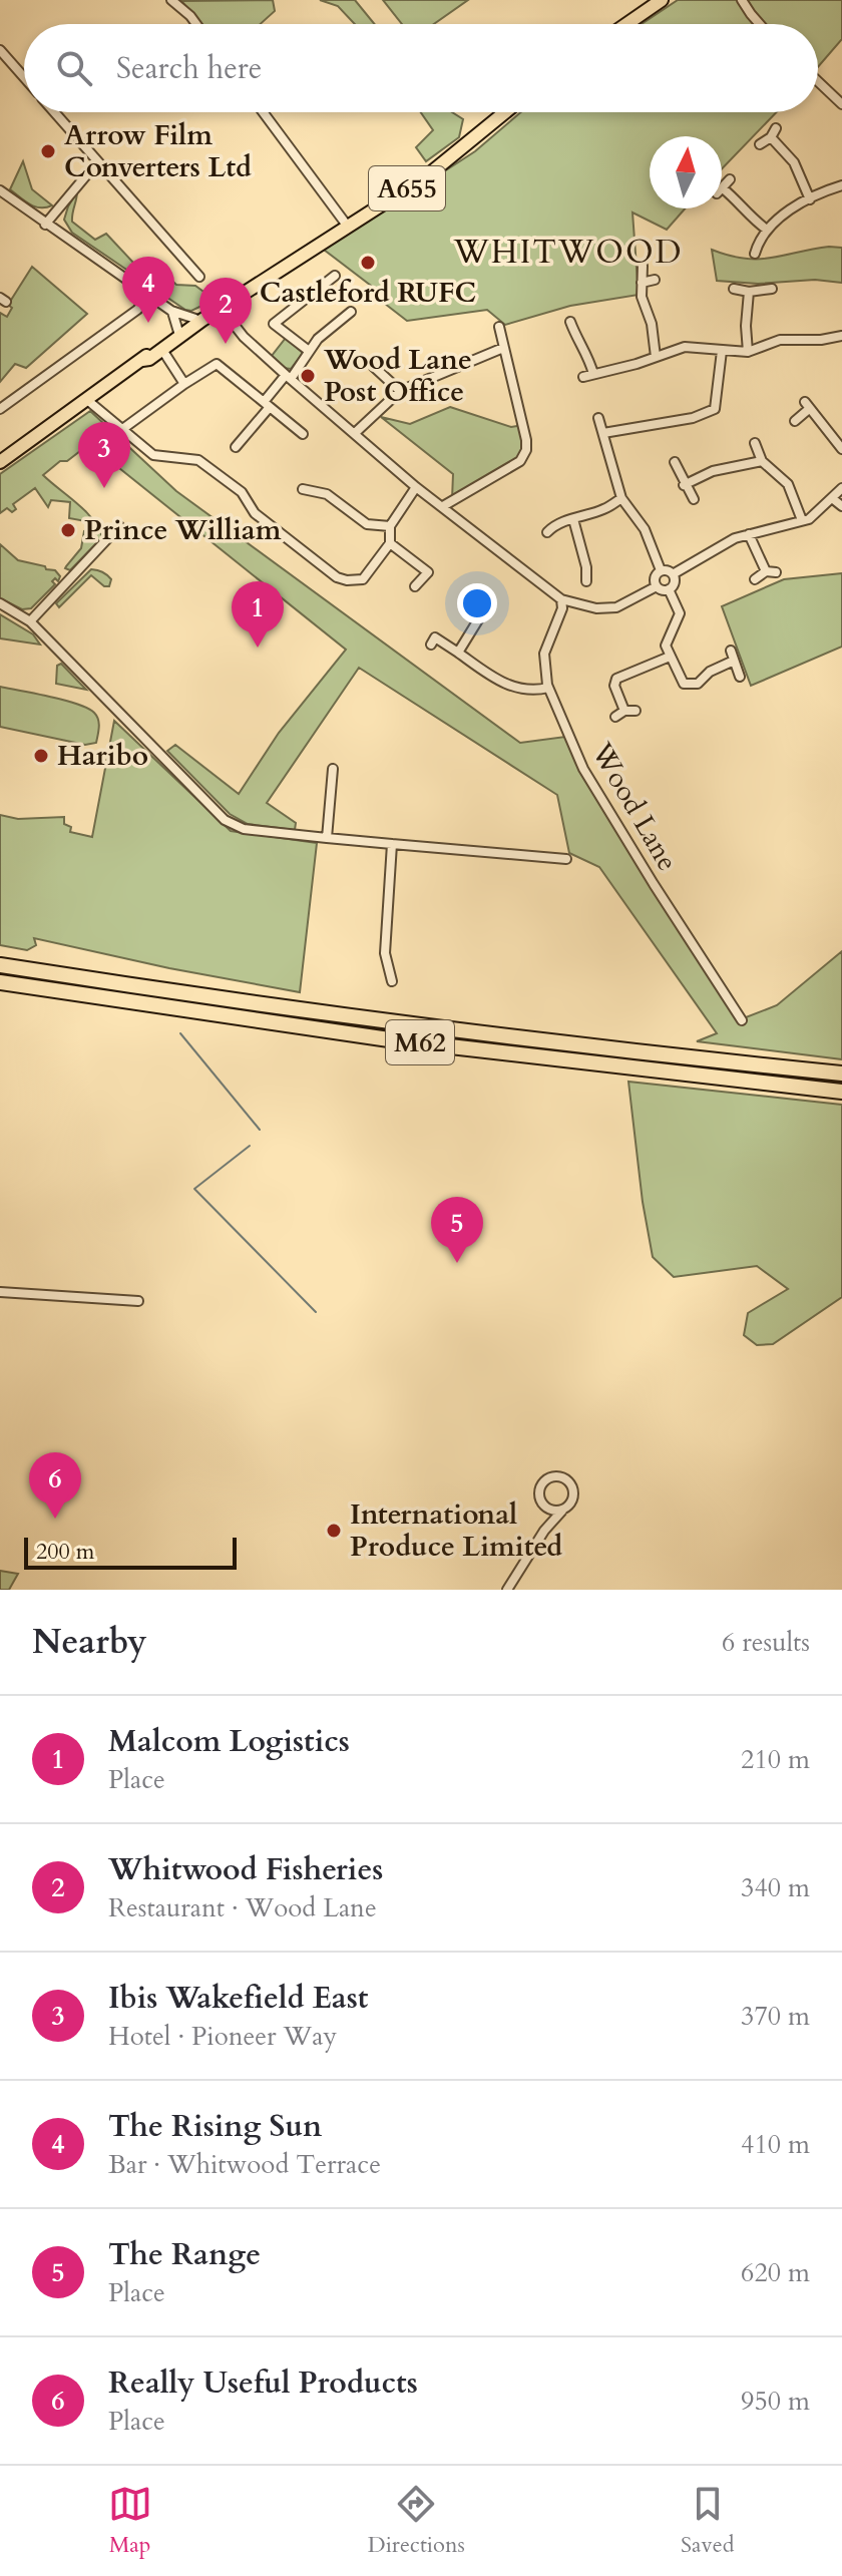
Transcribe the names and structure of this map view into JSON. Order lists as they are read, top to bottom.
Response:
{
  "streets": {
    "highway": ["M62"],
    "main road": ["A655"],
    "street": ["Wood Lane"]
  },
  "districts": ["WHITWOOD"],
  "places": [
    "Arrow Film Converters Ltd",
    "Castleford RUFC",
    "Wood Lane Post Office",
    "Prince William",
    "Haribo",
    "International Produce Limited"
  ],
  "scale_bar": "200 m",
  "north": "top",
  "page": {
    "search": "Search here",
    "pins": [
      "4",
      "2",
      "3",
      "1",
      "5",
      "6"
    ],
    "scale": "200 m",
    "heading": ["Nearby", "6 results"],
    "list": [
      {
        "mark": "1",
        "name": "Malcom Logistics",
        "note": "Place",
        "value": "210 m"
      },
      {
        "mark": "2",
        "name": "Whitwood Fisheries",
        "note": "Restaurant · Wood Lane",
        "value": "340 m"
      },
      {
        "mark": "3",
        "name": "Ibis Wakefield East",
        "note": "Hotel · Pioneer Way",
        "value": "370 m"
      },
      {
        "mark": "4",
        "name": "The Rising Sun",
        "note": "Bar · Whitwood Terrace",
        "value": "410 m"
      },
      {
        "mark": "5",
        "name": "The Range",
        "note": "Place",
        "value": "620 m"
      },
      {
        "mark": "6",
        "name": "Really Useful Products",
        "note": "Place",
        "value": "950 m"
      }
    ],
    "nav": ["Map", "Directions", "Saved"]
  }
}
